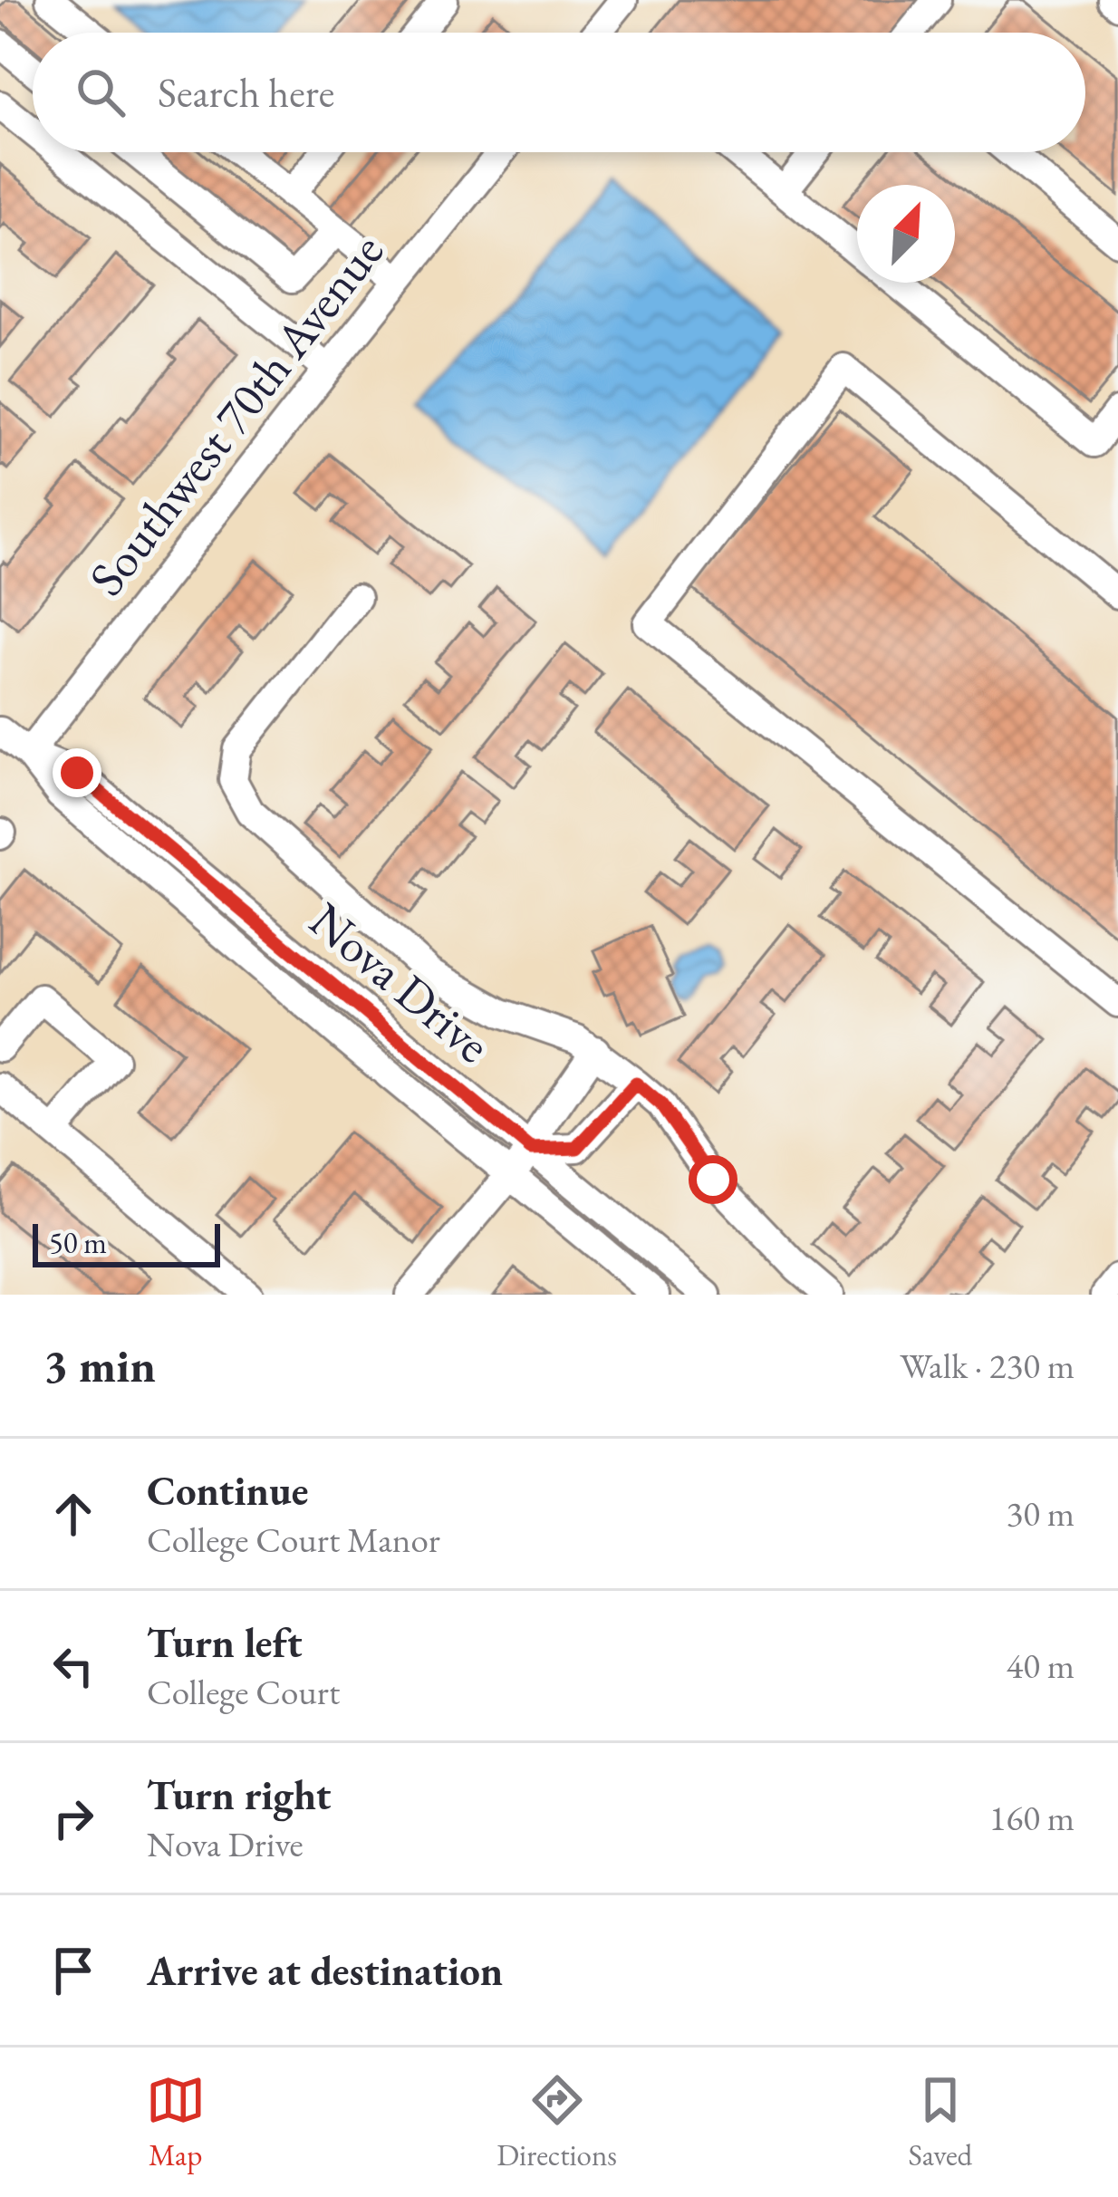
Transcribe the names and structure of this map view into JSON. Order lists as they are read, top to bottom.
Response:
{
  "streets": {
    "street": ["Southwest 70th Avenue", "Nova Drive"]
  },
  "crossings": [
    ["Southwest 70th Avenue", "Nova Drive"]
  ],
  "scale_bar": "50 m",
  "north": "top right",
  "page": {
    "search": "Search here",
    "scale": "50 m",
    "heading": ["3 min", "Walk · 230 m"],
    "list": [
      ["Continue", "College Court Manor", "30 m"],
      ["Turn left", "College Court", "40 m"],
      ["Turn right", "Nova Drive", "160 m"],
      "Arrive at destination"
    ],
    "nav": ["Map", "Directions", "Saved"]
  }
}
